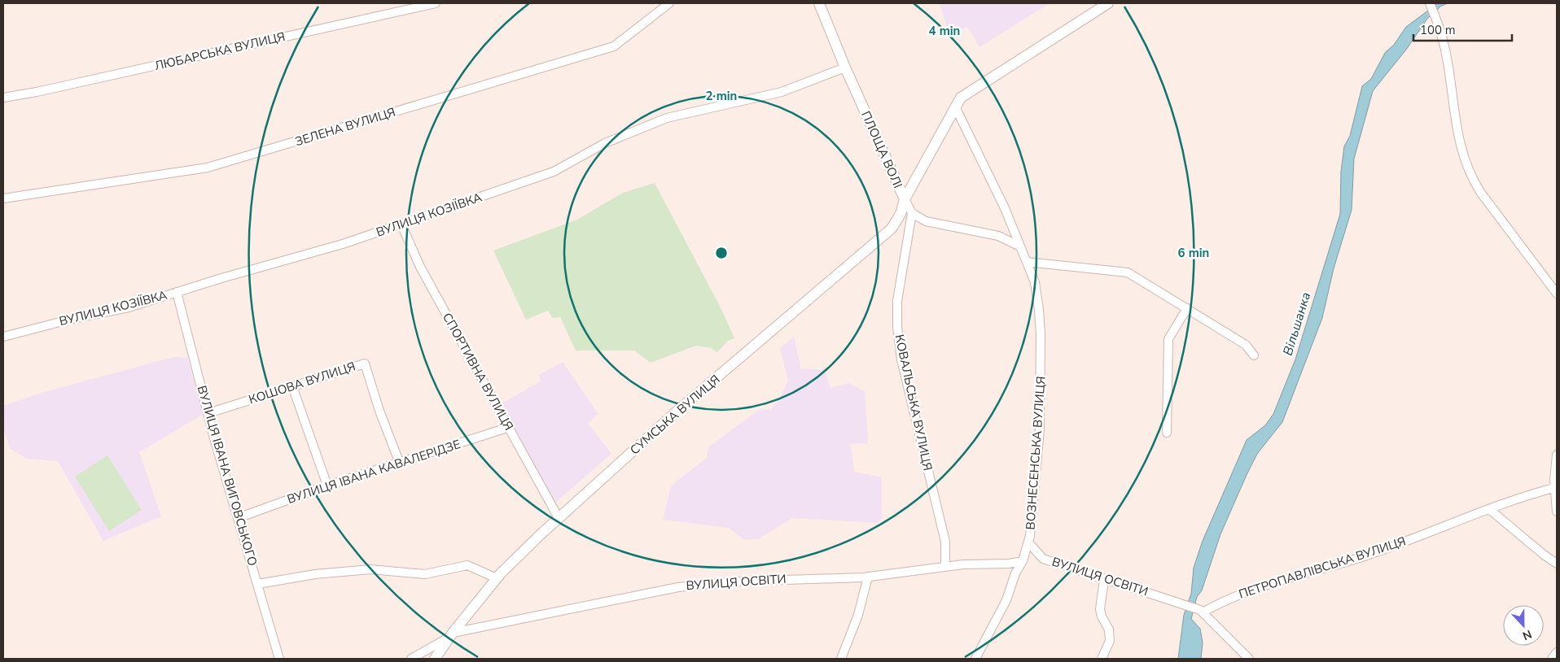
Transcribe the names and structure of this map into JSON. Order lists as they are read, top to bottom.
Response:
{
  "streets": {
    "main road": ["ПЛОЩА ВОЛІ", "СУМСЬКА ВУЛИЦЯ"],
    "street": [
      "ЛЮБАРСЬКА ВУЛИЦЯ",
      "ЗЕЛЕНА ВУЛИЦЯ",
      "ВУЛИЦЯ КОЗІЇВКА",
      "СПОРТИВНА ВУЛИЦЯ",
      "КОШОВА ВУЛИЦЯ",
      "КОВАЛЬСЬКА ВУЛИЦЯ",
      "ВОЗНЕСЕНСЬКА ВУЛИЦЯ",
      "ВУЛИЦЯ ІВАНА КАВАЛЕРІДЗЕ",
      "ВУЛИЦЯ ІВАНА ВИГОВСЬКОГО",
      "ПЕТРОПАВЛІВСЬКА ВУЛИЦЯ",
      "ВУЛИЦЯ ОСВІТИ"
    ]
  },
  "crossings": [
    ["ПЛОЩА ВОЛІ", "ВУЛИЦЯ КОЗІЇВКА"],
    ["ПЛОЩА ВОЛІ", "СУМСЬКА ВУЛИЦЯ"],
    ["ПЛОЩА ВОЛІ", "ВОЗНЕСЕНСЬКА ВУЛИЦЯ"],
    ["ВУЛИЦЯ КОЗІЇВКА", "СПОРТИВНА ВУЛИЦЯ"],
    ["ВУЛИЦЯ КОЗІЇВКА", "ВУЛИЦЯ ІВАНА ВИГОВСЬКОГО"],
    ["СПОРТИВНА ВУЛИЦЯ", "СУМСЬКА ВУЛИЦЯ"],
    ["СПОРТИВНА ВУЛИЦЯ", "ВУЛИЦЯ ІВАНА КАВАЛЕРІДЗЕ"],
    ["КОШОВА ВУЛИЦЯ", "ВУЛИЦЯ ІВАНА КАВАЛЕРІДЗЕ"],
    ["КОШОВА ВУЛИЦЯ", "ВУЛИЦЯ ІВАНА ВИГОВСЬКОГО"],
    ["КОВАЛЬСЬКА ВУЛИЦЯ", "ВУЛИЦЯ ОСВІТИ"],
    ["СУМСЬКА ВУЛИЦЯ", "ВУЛИЦЯ ОСВІТИ"],
    ["ВОЗНЕСЕНСЬКА ВУЛИЦЯ", "ВУЛИЦЯ ОСВІТИ"],
    ["ВУЛИЦЯ ІВАНА КАВАЛЕРІДЗЕ", "ВУЛИЦЯ ІВАНА ВИГОВСЬКОГО"],
    ["ПЕТРОПАВЛІВСЬКА ВУЛИЦЯ", "ВУЛИЦЯ ОСВІТИ"]
  ],
  "water": ["Вільшанка"],
  "scale_bar": "100 m",
  "north": "bottom",
  "rings": ["4 min", "2 min", "6 min"]
}
